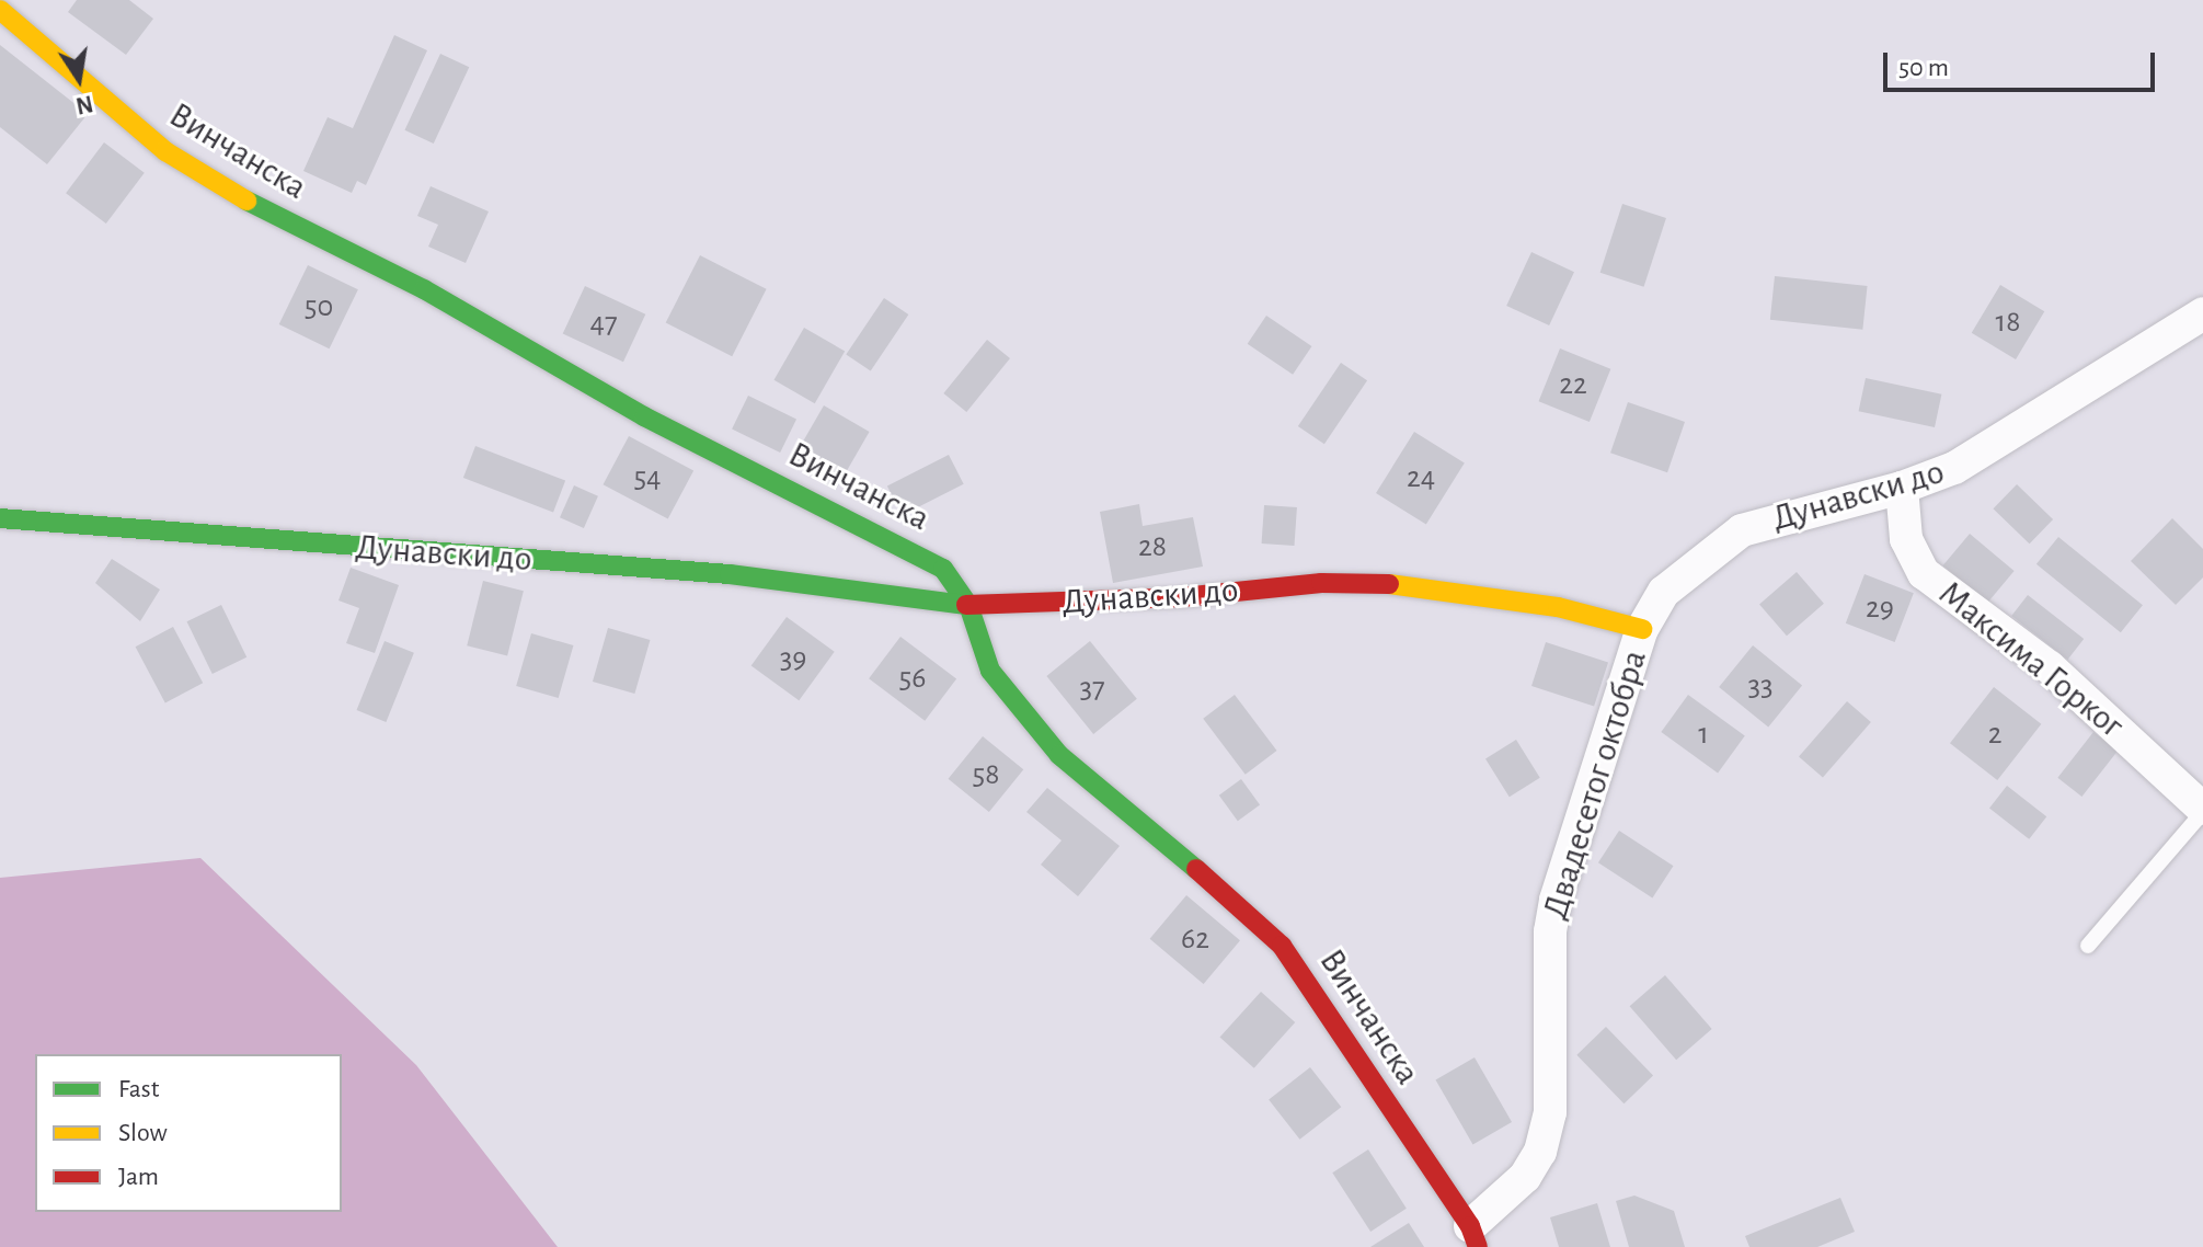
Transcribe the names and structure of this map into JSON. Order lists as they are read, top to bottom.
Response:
{
  "streets": {
    "street": [
      "Винчанска",
      "Дунавски до",
      "Максима Горког",
      "Двадесетог октобра"
    ]
  },
  "crossings": [
    ["Винчанска", "Дунавски до"],
    ["Винчанска", "Двадесетог октобра"],
    ["Дунавски до", "Максима Горког"],
    ["Дунавски до", "Двадесетог октобра"]
  ],
  "house_numbers": [
    "50",
    "18",
    "47",
    "22",
    "54",
    "24",
    "28",
    "29",
    "39",
    "56",
    "33",
    "37",
    "1",
    "2",
    "58",
    "62"
  ],
  "legend": ["Fast", "Slow", "Jam"],
  "scale_bar": "50 m",
  "north": "bottom"
}
